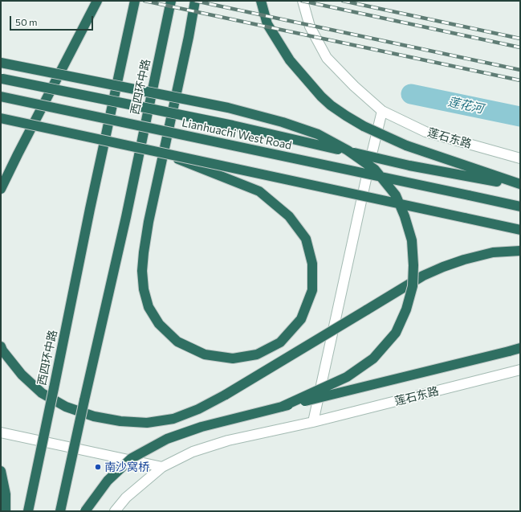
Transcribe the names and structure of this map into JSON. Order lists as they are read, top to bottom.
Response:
{
  "streets": {
    "highway": ["西四环中路", "Lianhuachi West Road"],
    "street": ["莲石东路"]
  },
  "water": ["莲花河"],
  "places": ["南沙窝桥"],
  "scale_bar": "50 m"
}
